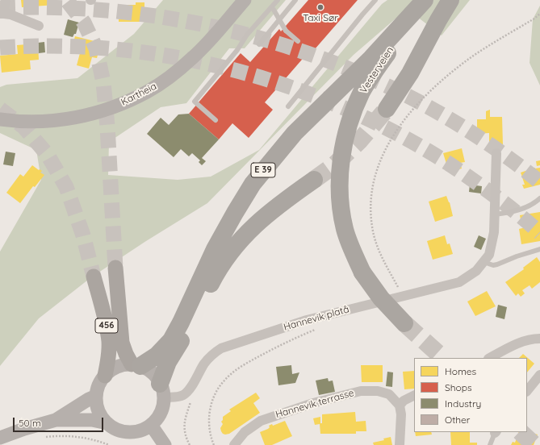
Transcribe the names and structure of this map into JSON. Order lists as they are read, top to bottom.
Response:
{
  "streets": {
    "highway": ["Vesterveien", "E 39"],
    "main road": ["456"],
    "street": ["Kartheia", "Hannevik platå", "Hannevik terrasse"]
  },
  "crossings": [
    ["Vesterveien", "E 39"],
    ["E 39", "Hannevik platå"],
    ["E 39", "456"],
    ["Hannevik platå", "456"]
  ],
  "places": ["Taxi Sør"],
  "legend": [
    "Homes",
    "Shops",
    "Industry",
    "Other"
  ],
  "scale_bar": "50 m"
}
